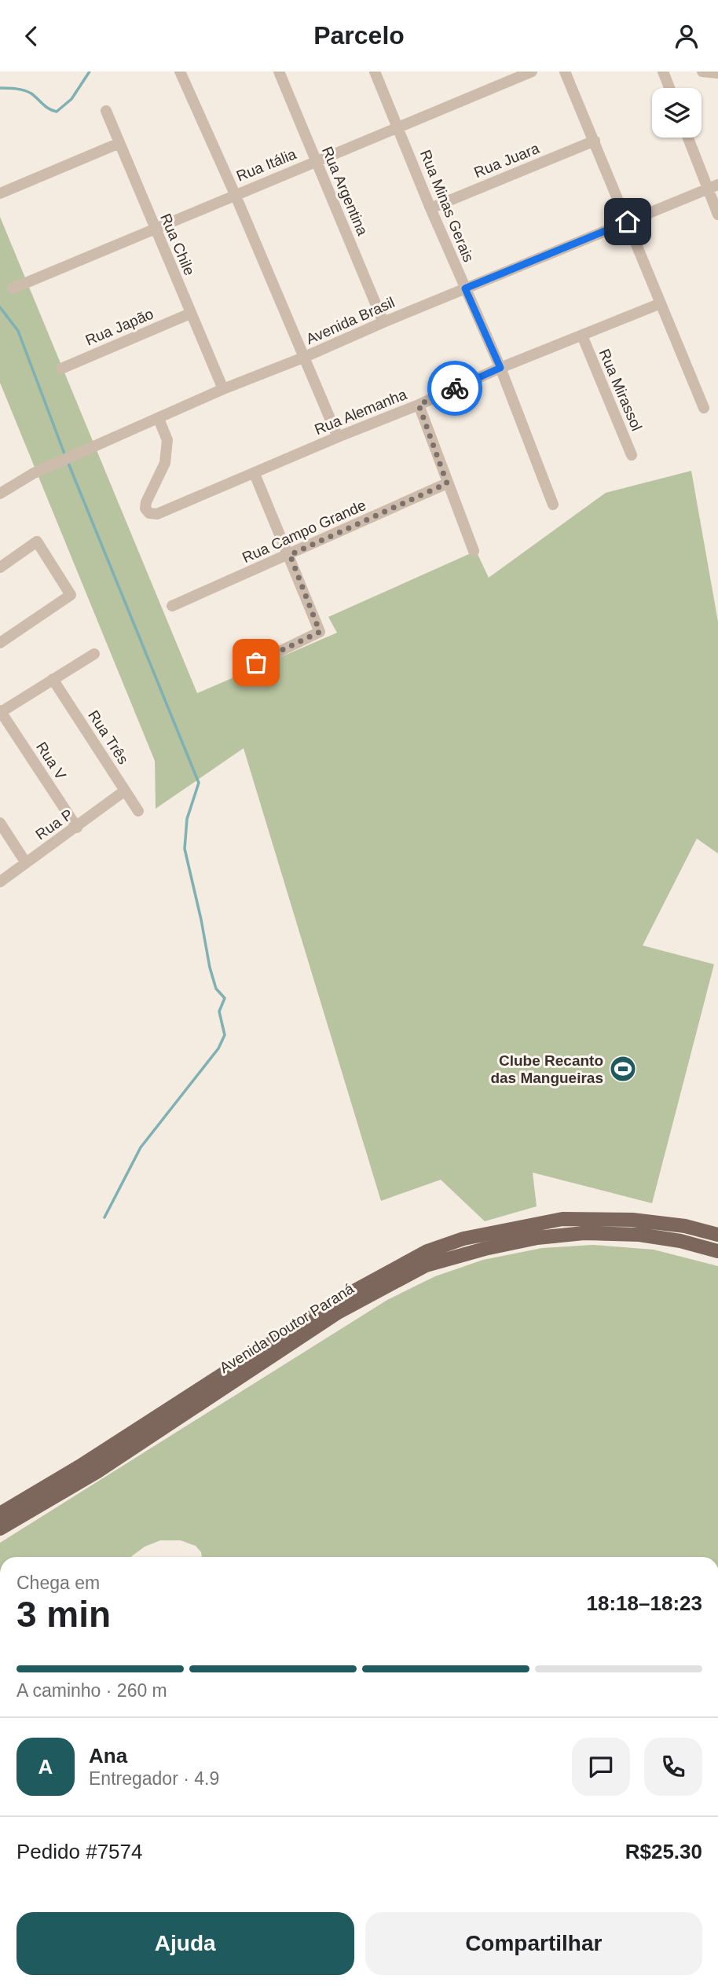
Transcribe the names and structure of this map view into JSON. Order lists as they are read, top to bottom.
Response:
{
  "streets": {
    "main road": ["Avenida Doutor Paraná"],
    "street": [
      "Rua Juara",
      "Rua Itália",
      "Rua Argentina",
      "Rua Minas Gerais",
      "Rua Chile",
      "Avenida Brasil",
      "Rua Japão",
      "Rua Mirassol",
      "Rua Alemanha",
      "Rua Campo Grande",
      "Rua Três",
      "Rua V",
      "Rua P"
    ]
  },
  "crossings": [
    ["Rua Juara", "Rua Minas Gerais"],
    ["Rua Itália", "Rua Argentina"],
    ["Rua Itália", "Rua Minas Gerais"],
    ["Rua Itália", "Rua Chile"],
    ["Rua Argentina", "Avenida Brasil"],
    ["Rua Minas Gerais", "Avenida Brasil"],
    ["Rua Minas Gerais", "Rua Alemanha"],
    ["Rua Chile", "Avenida Brasil"],
    ["Rua Chile", "Rua Japão"],
    ["Avenida Brasil", "Rua Alemanha"],
    ["Rua Mirassol", "Rua Alemanha"],
    ["Rua Três", "Rua P"],
    ["Rua V", "Rua P"]
  ],
  "places": {
    "sports": ["Clube Recanto das Mangueiras"]
  },
  "page": {
    "header": "Parcelo",
    "heading": ["3 min", "Chega em", "18:18–18:23"],
    "panel": [
      "Ana",
      "Entregador · 4.9",
      "Pedido #7574",
      "R$25.30"
    ],
    "bar": "A caminho · 260 m",
    "round": "A",
    "buttons": ["Ajuda", "Compartilhar"]
  }
}
